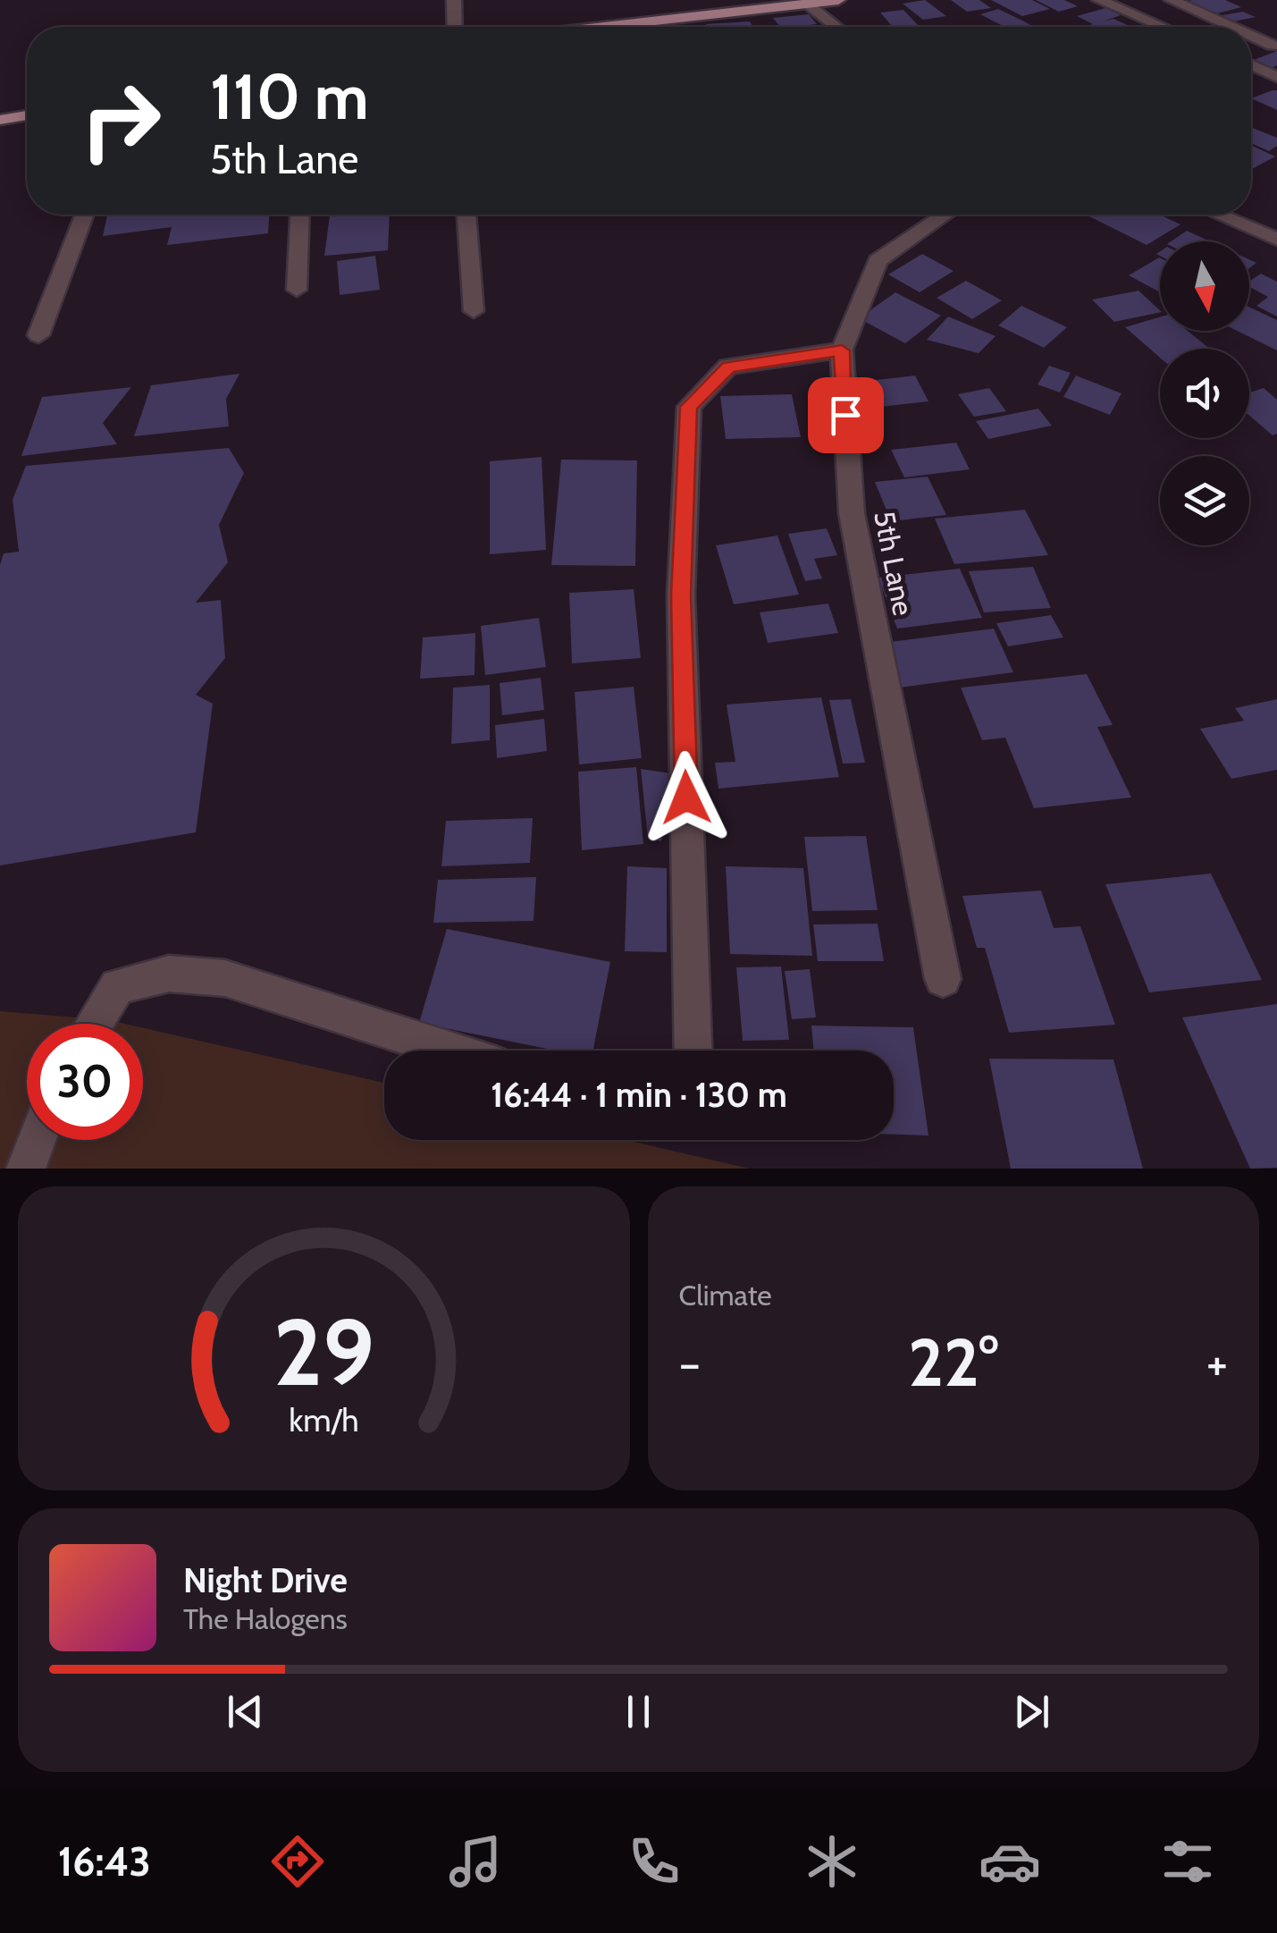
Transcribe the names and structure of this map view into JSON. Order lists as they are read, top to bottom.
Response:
{
  "streets": {
    "street": ["5th Lane"]
  },
  "north": "bottom",
  "page": {
    "turn": ["110 m", "5th Lane"],
    "limit": "30",
    "trip": "16:44 · 1 min · 130 m",
    "tile": "Climate",
    "heat": ["−", "22°", "+"],
    "song": ["Night Drive", "The Halogens"],
    "tabs": "16:43",
    "gauge": ["29", "km/h"]
  }
}
